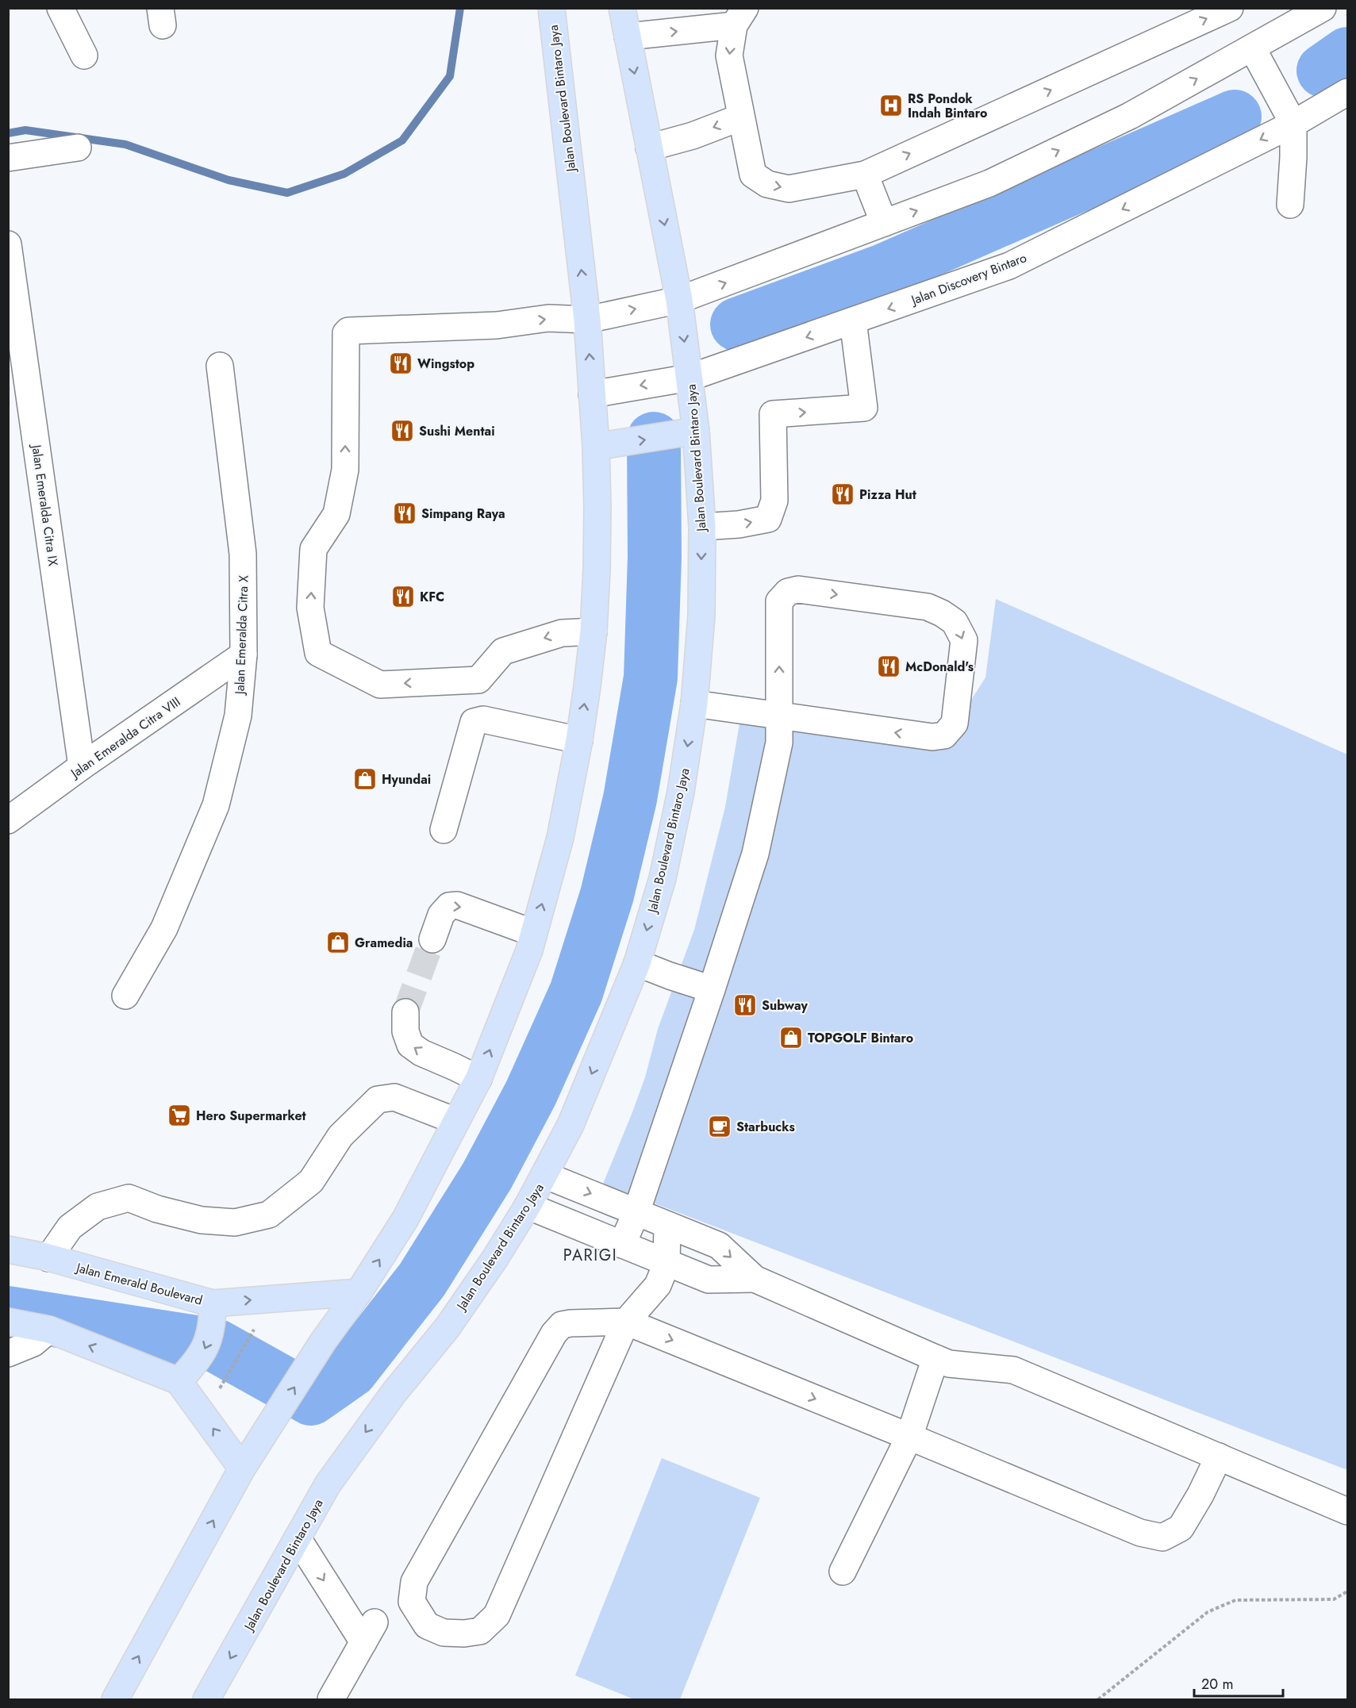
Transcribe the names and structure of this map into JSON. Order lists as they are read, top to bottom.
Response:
{
  "streets": {
    "main road": ["Jalan Boulevard Bintaro Jaya", "Jalan Emerald Boulevard"],
    "street": [
      "Jalan Discovery Bintaro",
      "Jalan Emeralda Citra IX",
      "Jalan Emeralda Citra X",
      "Jalan Emeralda Citra VIII"
    ]
  },
  "crossings": [
    ["Jalan Boulevard Bintaro Jaya", "Jalan Discovery Bintaro"],
    ["Jalan Boulevard Bintaro Jaya", "Jalan Emerald Boulevard"],
    ["Jalan Emeralda Citra IX", "Jalan Emeralda Citra VIII"],
    ["Jalan Emeralda Citra X", "Jalan Emeralda Citra VIII"]
  ],
  "one_way": ["Jalan Emerald Boulevard"],
  "districts": ["PARIGI"],
  "places": {
    "hospital": ["RS Pondok Indah Bintaro"],
    "restaurant": [
      "Wingstop",
      "Sushi Mentai",
      "Pizza Hut",
      "Simpang Raya",
      "KFC",
      "McDonald's",
      "Subway"
    ],
    "shop": ["Hyundai", "Gramedia", "TOPGOLF Bintaro"],
    "supermarket": ["Hero Supermarket"],
    "cafe": ["Starbucks"]
  },
  "scale_bar": "20 m"
}
